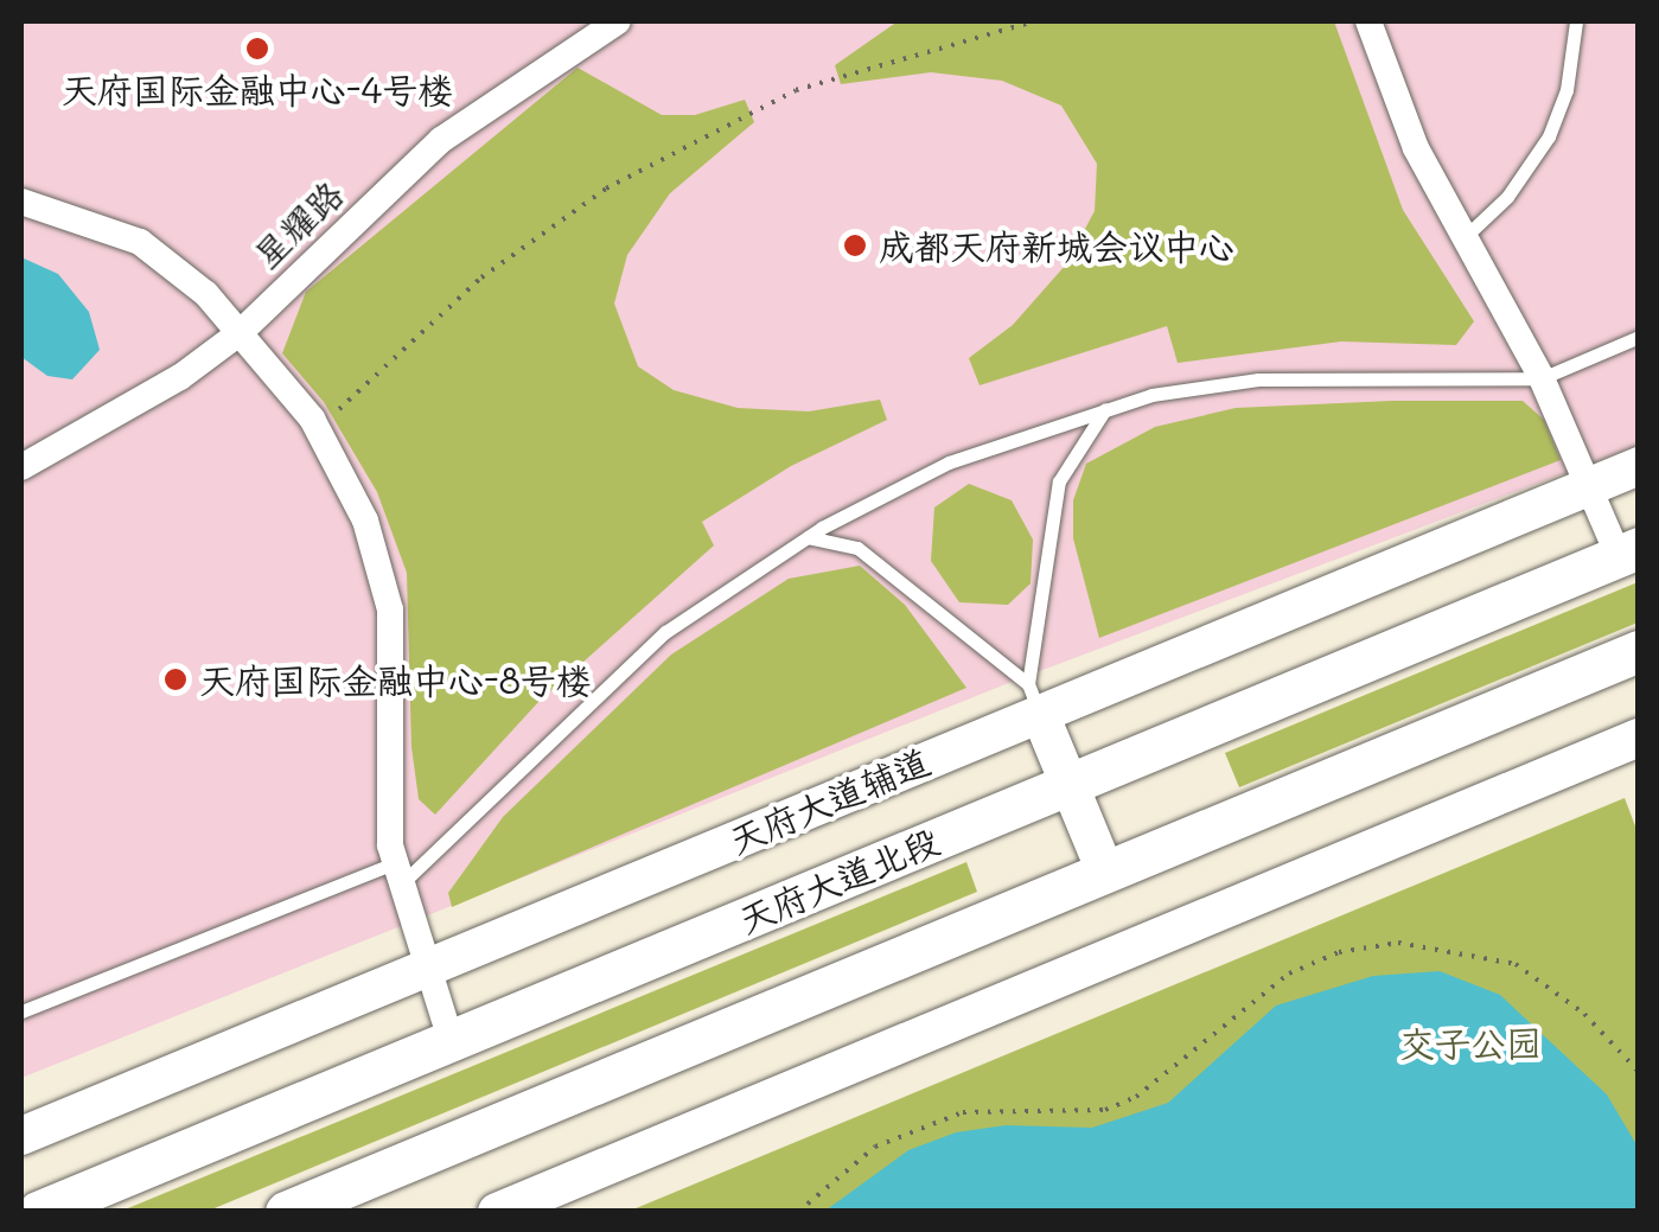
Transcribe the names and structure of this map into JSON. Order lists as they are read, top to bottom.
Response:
{
  "streets": {
    "main road": ["天府大道北段"],
    "street": ["星耀路", "天府大道辅道"]
  },
  "parks": ["交子公园"],
  "places": ["天府国际金融中心-4号楼", "成都天府新城会议中心", "天府国际金融中心-8号楼"]
}
